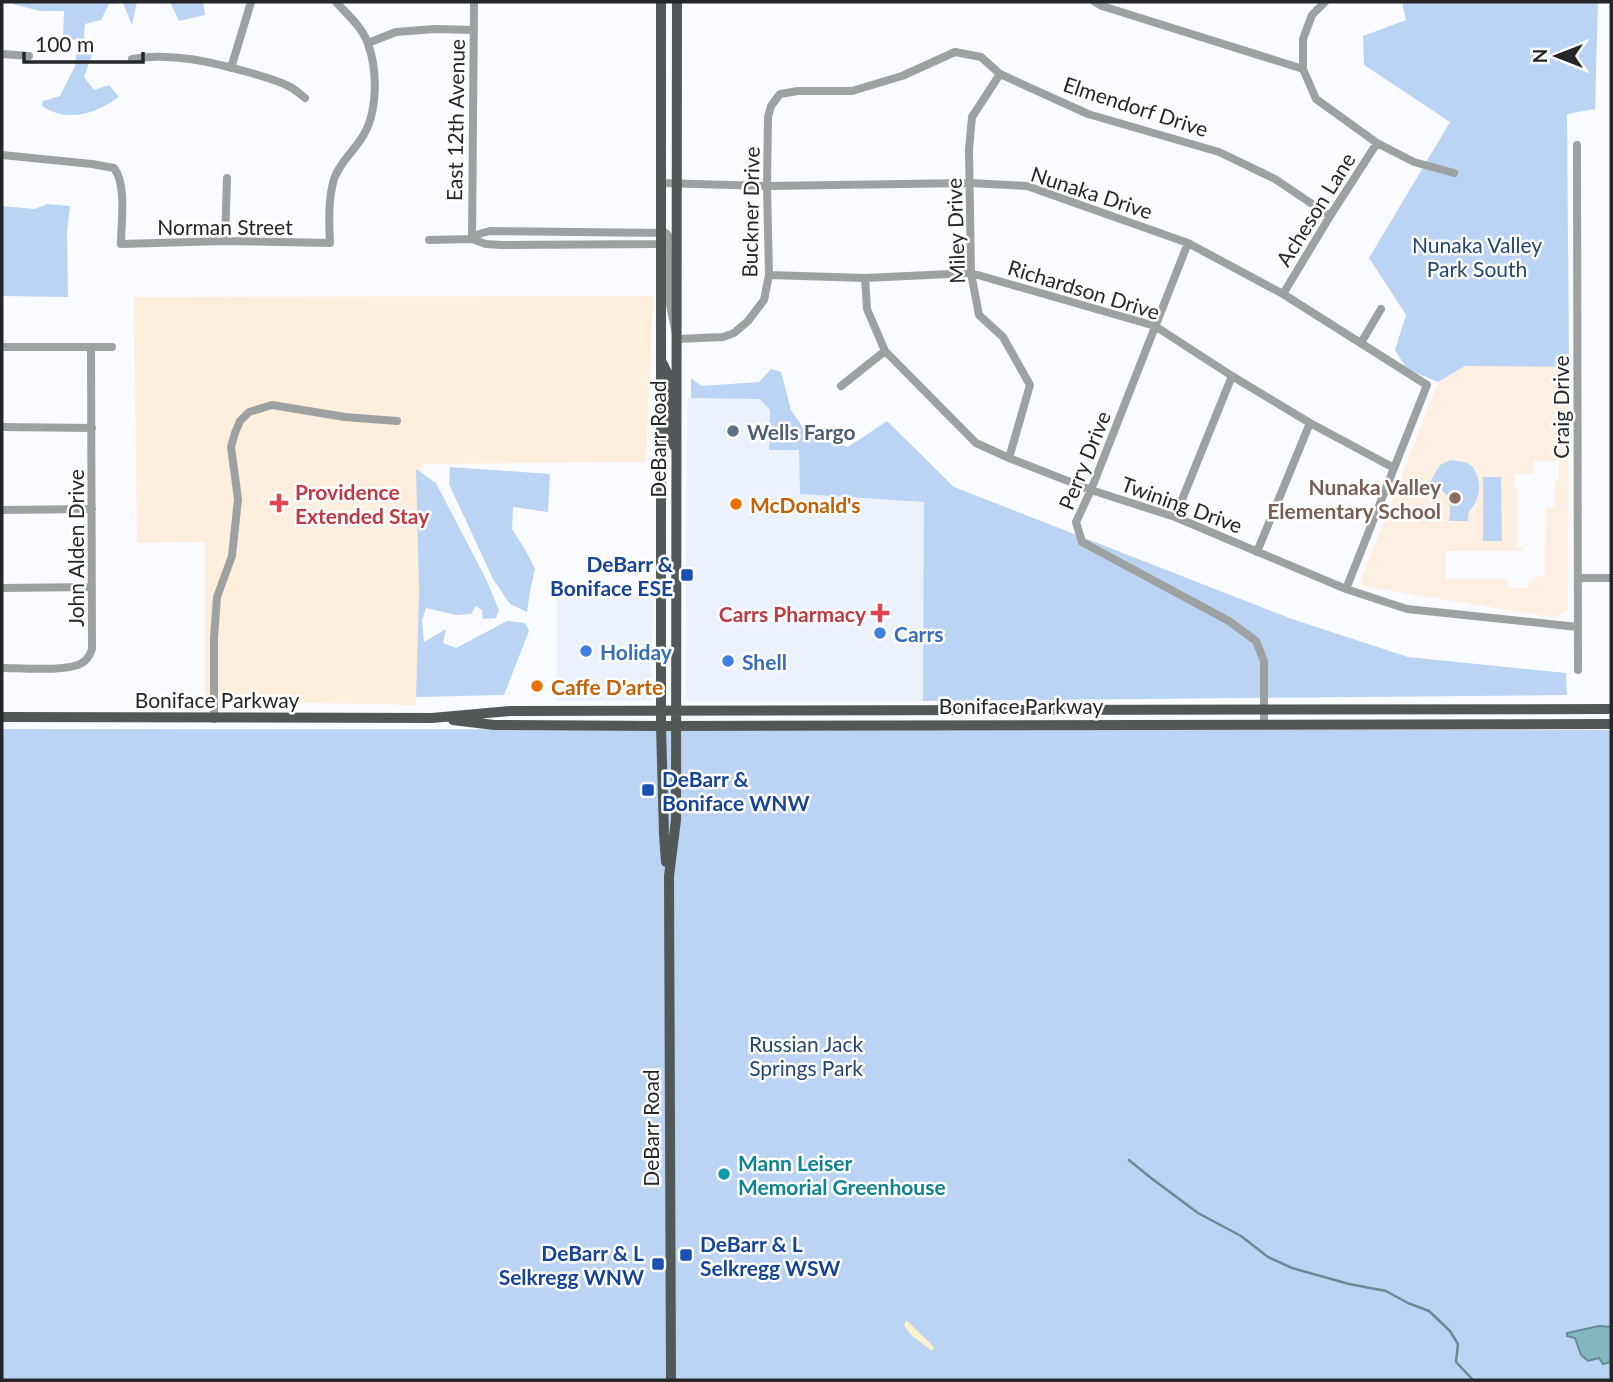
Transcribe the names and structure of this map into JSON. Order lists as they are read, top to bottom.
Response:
{
  "streets": {
    "main road": ["DeBarr Road", "Boniface Parkway"],
    "street": [
      "Elmendorf Drive",
      "East 12th Avenue",
      "Nunaka Drive",
      "Acheson Lane",
      "Buckner Drive",
      "Norman Street",
      "Miley Drive",
      "Richardson Drive",
      "Craig Drive",
      "Perry Drive",
      "Twining Drive",
      "John Alden Drive"
    ]
  },
  "crossings": [
    ["Elmendorf Drive", "Acheson Lane"],
    ["Elmendorf Drive", "Buckner Drive"],
    ["Elmendorf Drive", "Miley Drive"],
    ["Nunaka Drive", "Acheson Lane"],
    ["Nunaka Drive", "Buckner Drive"],
    ["Nunaka Drive", "Miley Drive"],
    ["Nunaka Drive", "Richardson Drive"],
    ["Nunaka Drive", "DeBarr Road"],
    ["Nunaka Drive", "Perry Drive"],
    ["Buckner Drive", "Richardson Drive"],
    ["Buckner Drive", "DeBarr Road"],
    ["Miley Drive", "Richardson Drive"],
    ["Miley Drive", "Twining Drive"],
    ["Richardson Drive", "Perry Drive"],
    ["Richardson Drive", "Twining Drive"],
    ["Craig Drive", "Twining Drive"],
    ["DeBarr Road", "Boniface Parkway"],
    ["Perry Drive", "Twining Drive"],
    ["Perry Drive", "Boniface Parkway"]
  ],
  "parks": ["Nunaka Valley Park South", "Russian Jack Springs Park"],
  "places": {
    "other": [
      "Wells Fargo",
      "Nunaka Valley Elementary School",
      "McDonald's",
      "Carrs",
      "Holiday",
      "Shell",
      "Caffe D'arte",
      "Mann Leiser Memorial Greenhouse"
    ],
    "health": ["Providence Extended Stay", "Carrs Pharmacy"],
    "transit": [
      "DeBarr & Boniface ESE",
      "DeBarr & Boniface WNW",
      "DeBarr & L Selkregg WSW",
      "DeBarr & L Selkregg WNW"
    ]
  },
  "scale_bar": "100 m",
  "north": "left"
}
